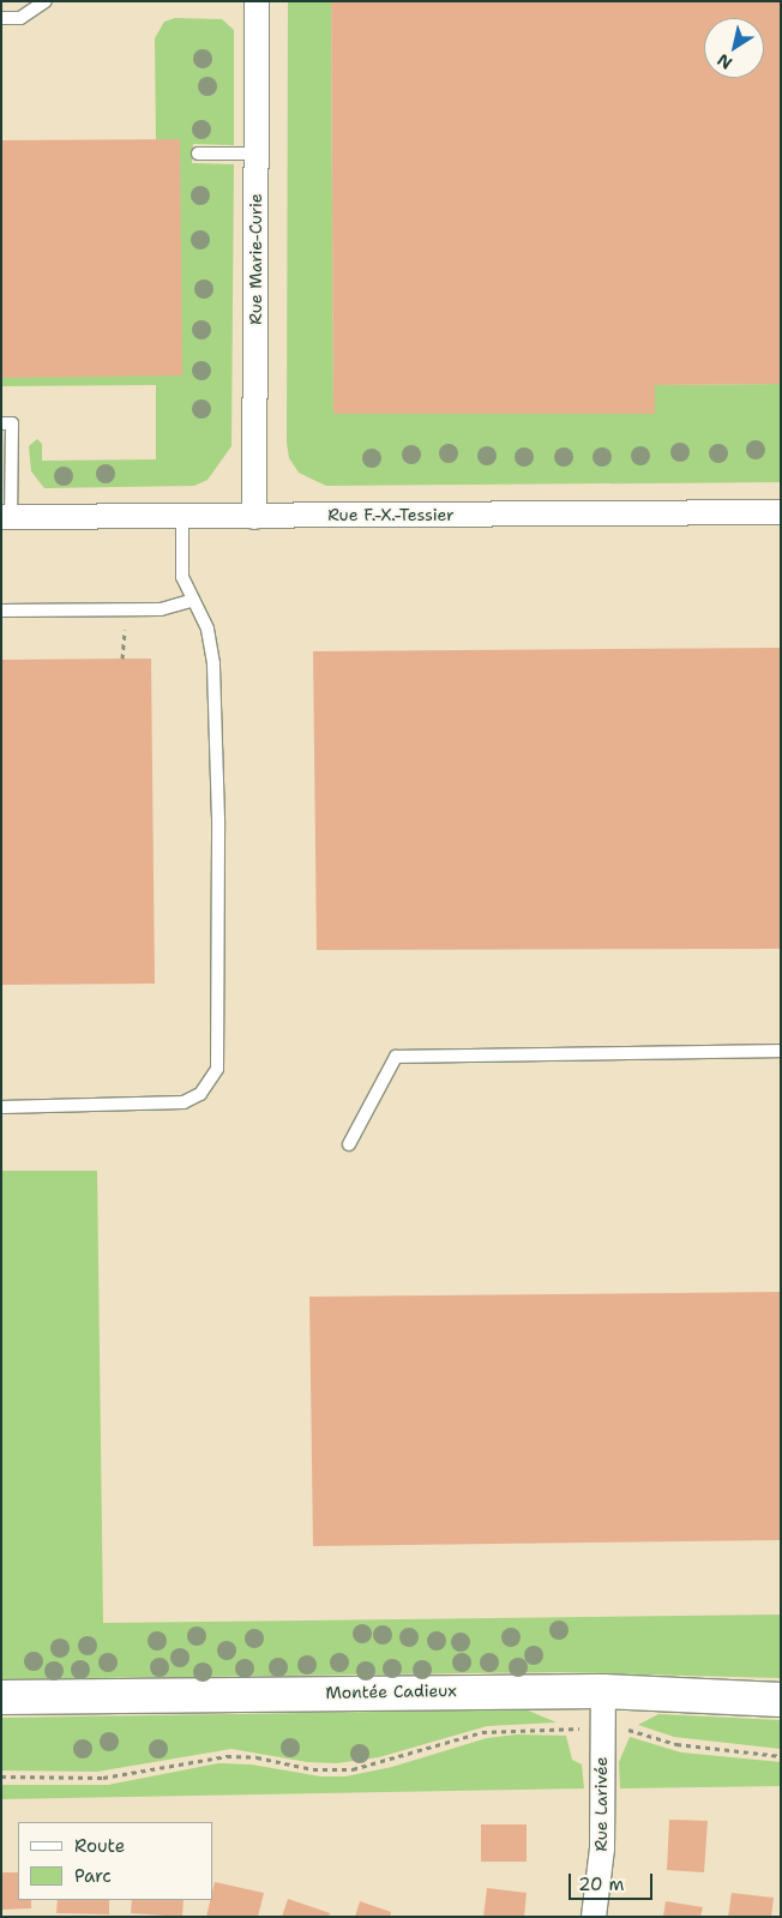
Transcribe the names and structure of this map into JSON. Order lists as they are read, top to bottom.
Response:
{
  "streets": {
    "street": [
      "Rue Marie-Curie",
      "Rue F.-X.-Tessier",
      "Montée Cadieux",
      "Rue Larivée"
    ]
  },
  "crossings": [
    ["Rue Marie-Curie", "Rue F.-X.-Tessier"],
    ["Montée Cadieux", "Rue Larivée"]
  ],
  "legend": ["Route", "Parc"],
  "scale_bar": "20 m",
  "north": "bottom left"
}
